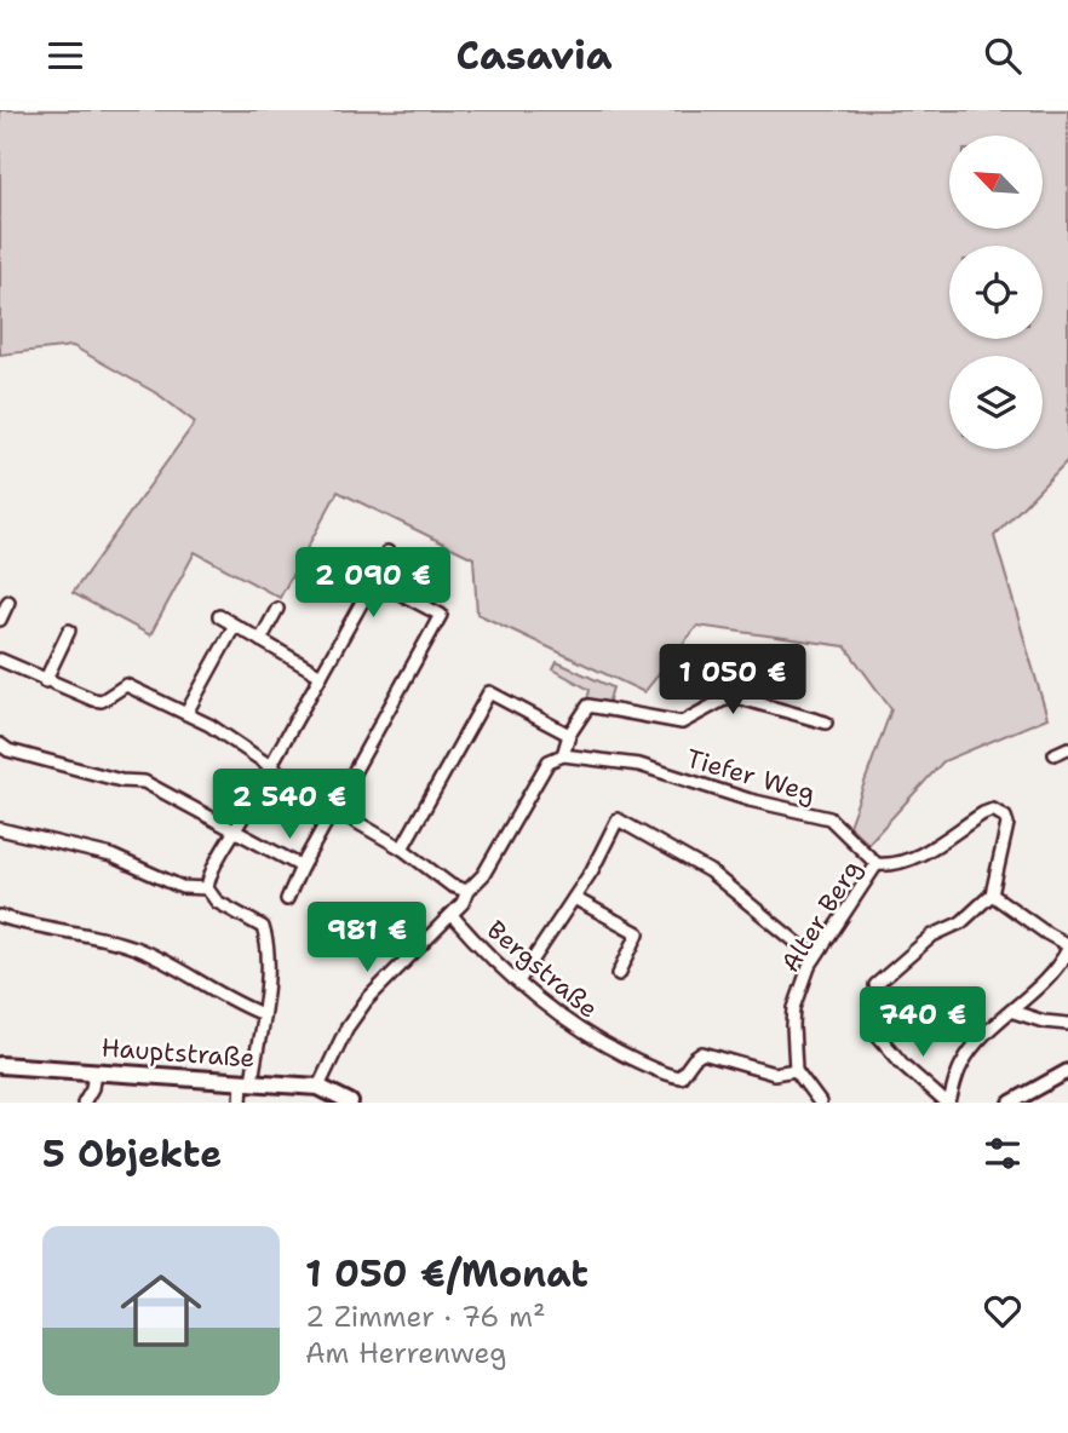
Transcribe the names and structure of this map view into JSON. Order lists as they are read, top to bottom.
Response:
{
  "streets": {
    "main road": ["Hauptstraße"],
    "street": ["Tiefer Weg", "Alter Berg", "Bergstraße"]
  },
  "crossings": [
    ["Tiefer Weg", "Alter Berg"],
    ["Alter Berg", "Bergstraße"]
  ],
  "north": "top left",
  "page": {
    "header": "Casavia",
    "price": [
      "2 090 €",
      "1 050 €",
      "2 540 €",
      "981 €",
      "740 €"
    ],
    "heading": "5 Objekte",
    "list": [
      {
        "name": "1 050 €/Monat",
        "note": "2 Zimmer · 76 m² · Am Herrenweg"
      }
    ]
  }
}
